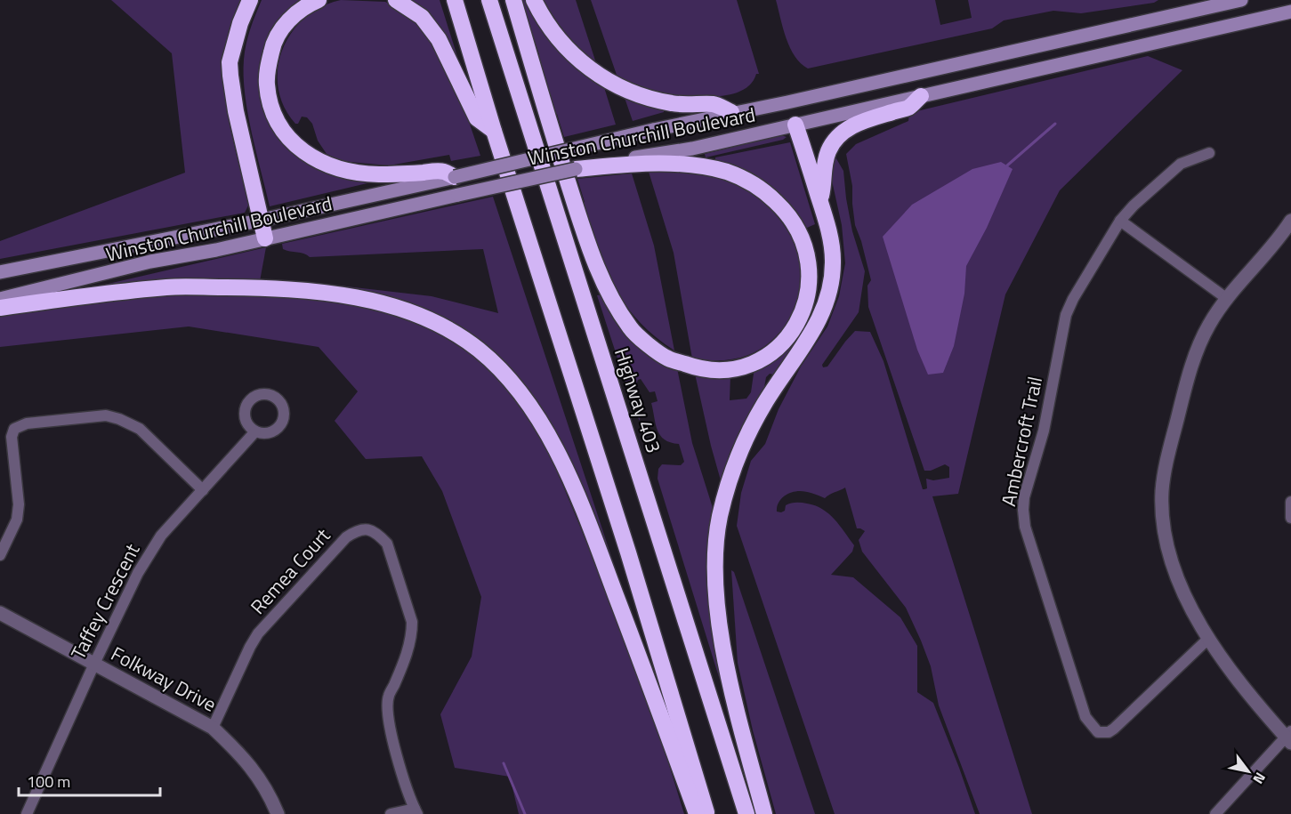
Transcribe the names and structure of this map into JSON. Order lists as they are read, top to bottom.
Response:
{
  "streets": {
    "highway": ["Highway 403"],
    "main road": ["Winston Churchill Boulevard"],
    "street": [
      "Ambercroft Trail",
      "Remea Court",
      "Taffey Crescent",
      "Folkway Drive"
    ]
  },
  "crossings": [
    ["Remea Court", "Folkway Drive"],
    ["Taffey Crescent", "Folkway Drive"]
  ],
  "scale_bar": "100 m",
  "north": "bottom right"
}
